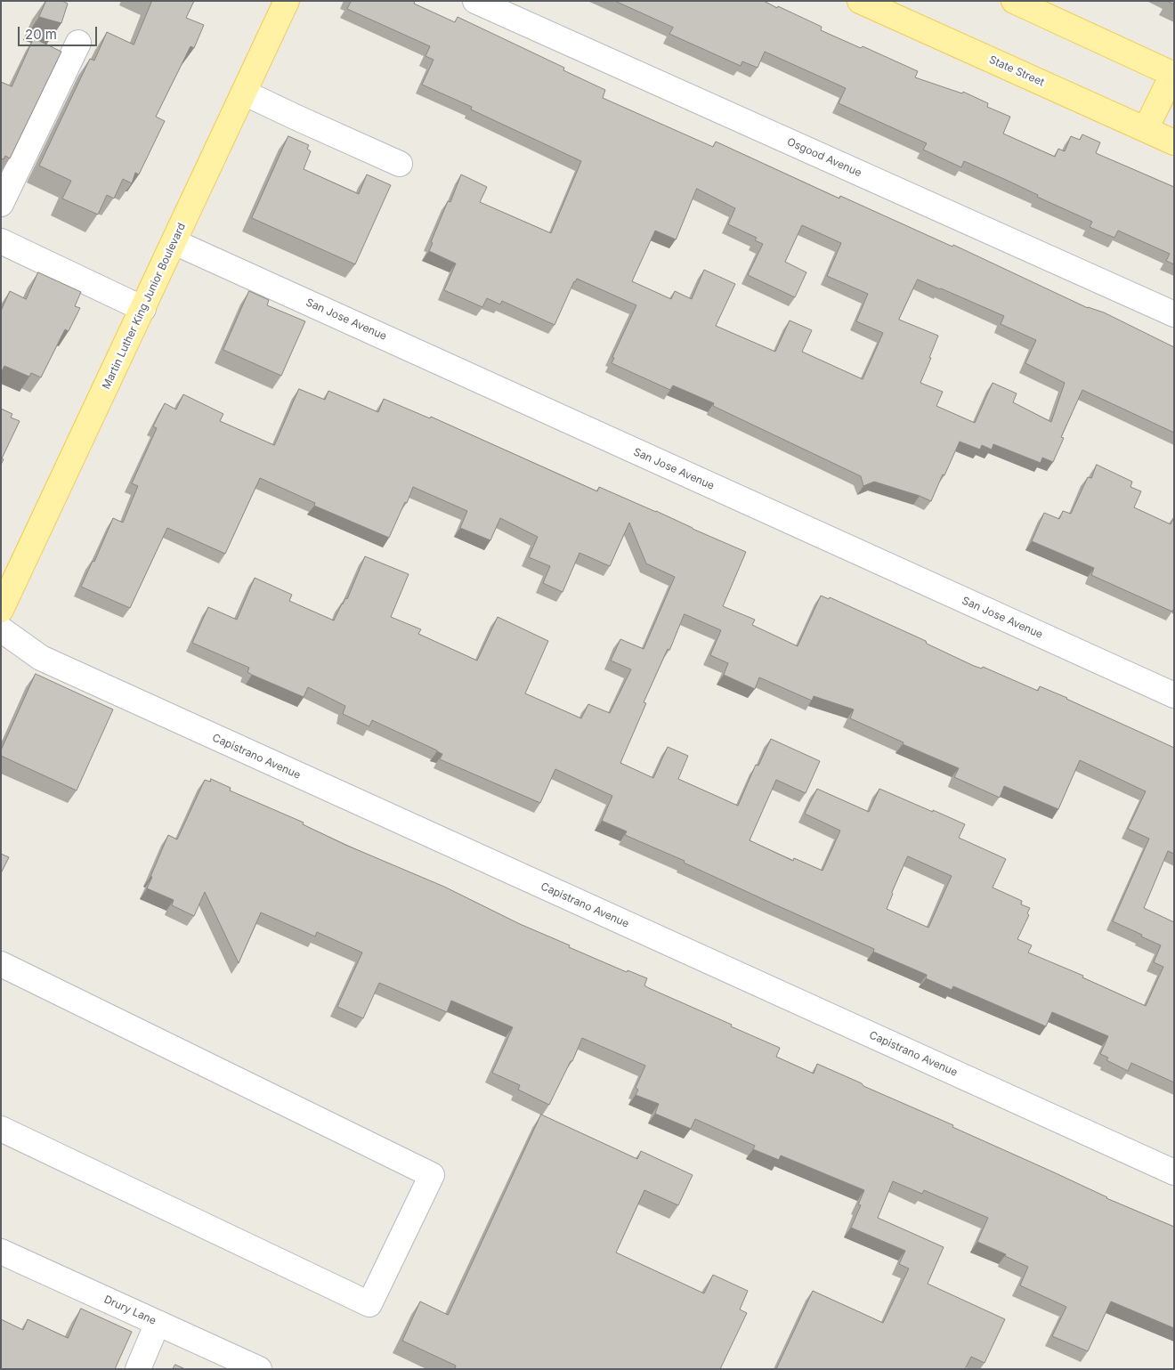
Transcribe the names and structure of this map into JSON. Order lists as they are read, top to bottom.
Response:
{
  "streets": {
    "main road": ["State Street", "Martin Luther King Junior Boulevard"],
    "street": [
      "Osgood Avenue",
      "San Jose Avenue",
      "Capistrano Avenue",
      "Drury Lane"
    ]
  },
  "crossings": [
    ["Martin Luther King Junior Boulevard", "San Jose Avenue"]
  ],
  "scale_bar": "20 m"
}
